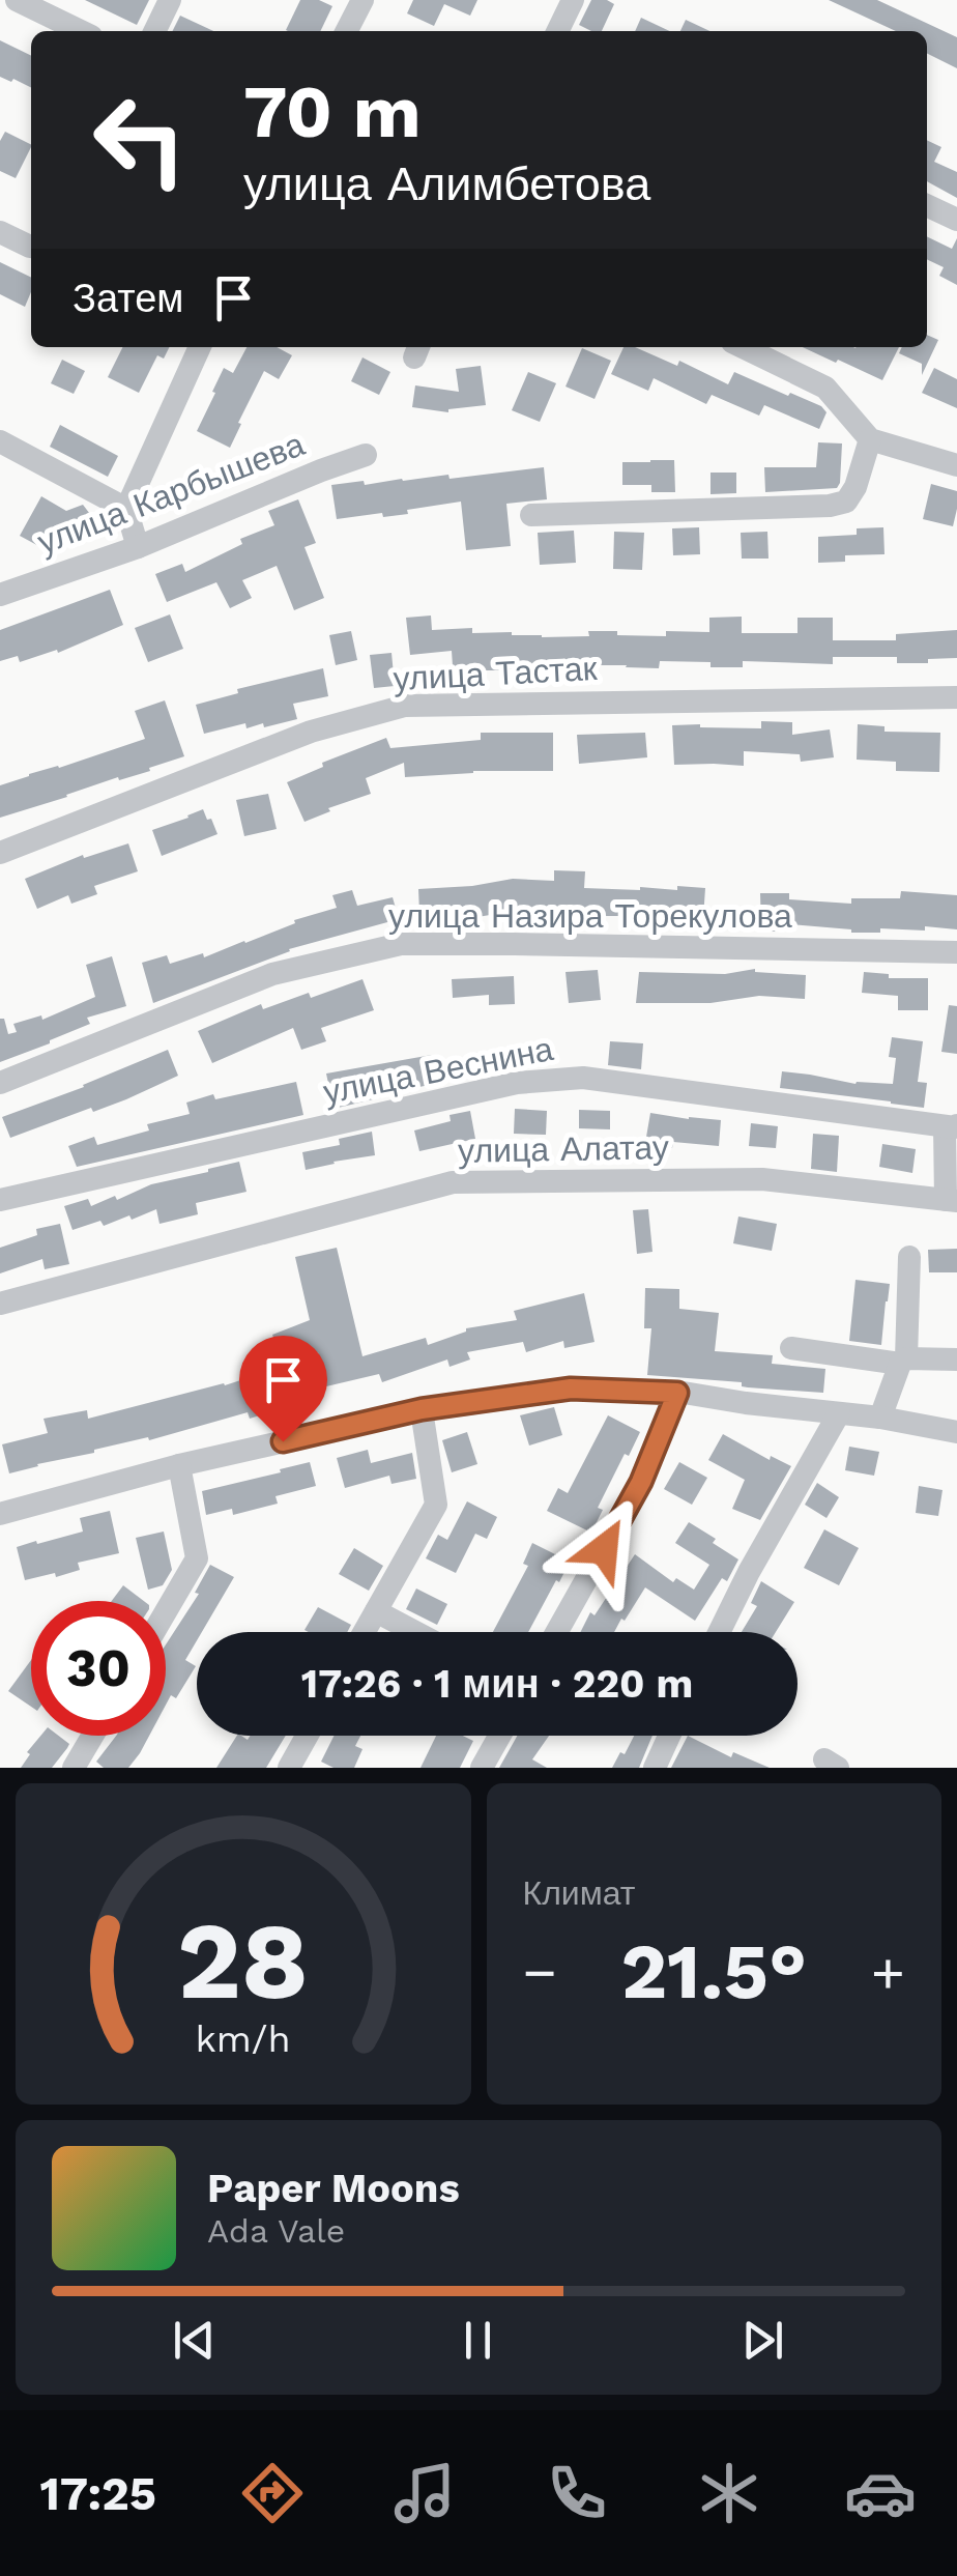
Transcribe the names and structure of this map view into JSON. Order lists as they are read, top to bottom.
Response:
{
  "streets": {
    "street": [
      "улица Карбышева",
      "улица Тастак",
      "улица Назира Торекулова",
      "улица Веснина",
      "улица Алатау"
    ]
  },
  "page": {
    "turn": ["70 m", "улица Алимбетова"],
    "then": "Затем",
    "limit": "30",
    "trip": "17:26 · 1 мин · 220 m",
    "tile": "Климат",
    "heat": ["−", "21.5°", "+"],
    "song": ["Paper Moons", "Ada Vale"],
    "tabs": "17:25",
    "gauge": ["28", "km/h"]
  }
}
